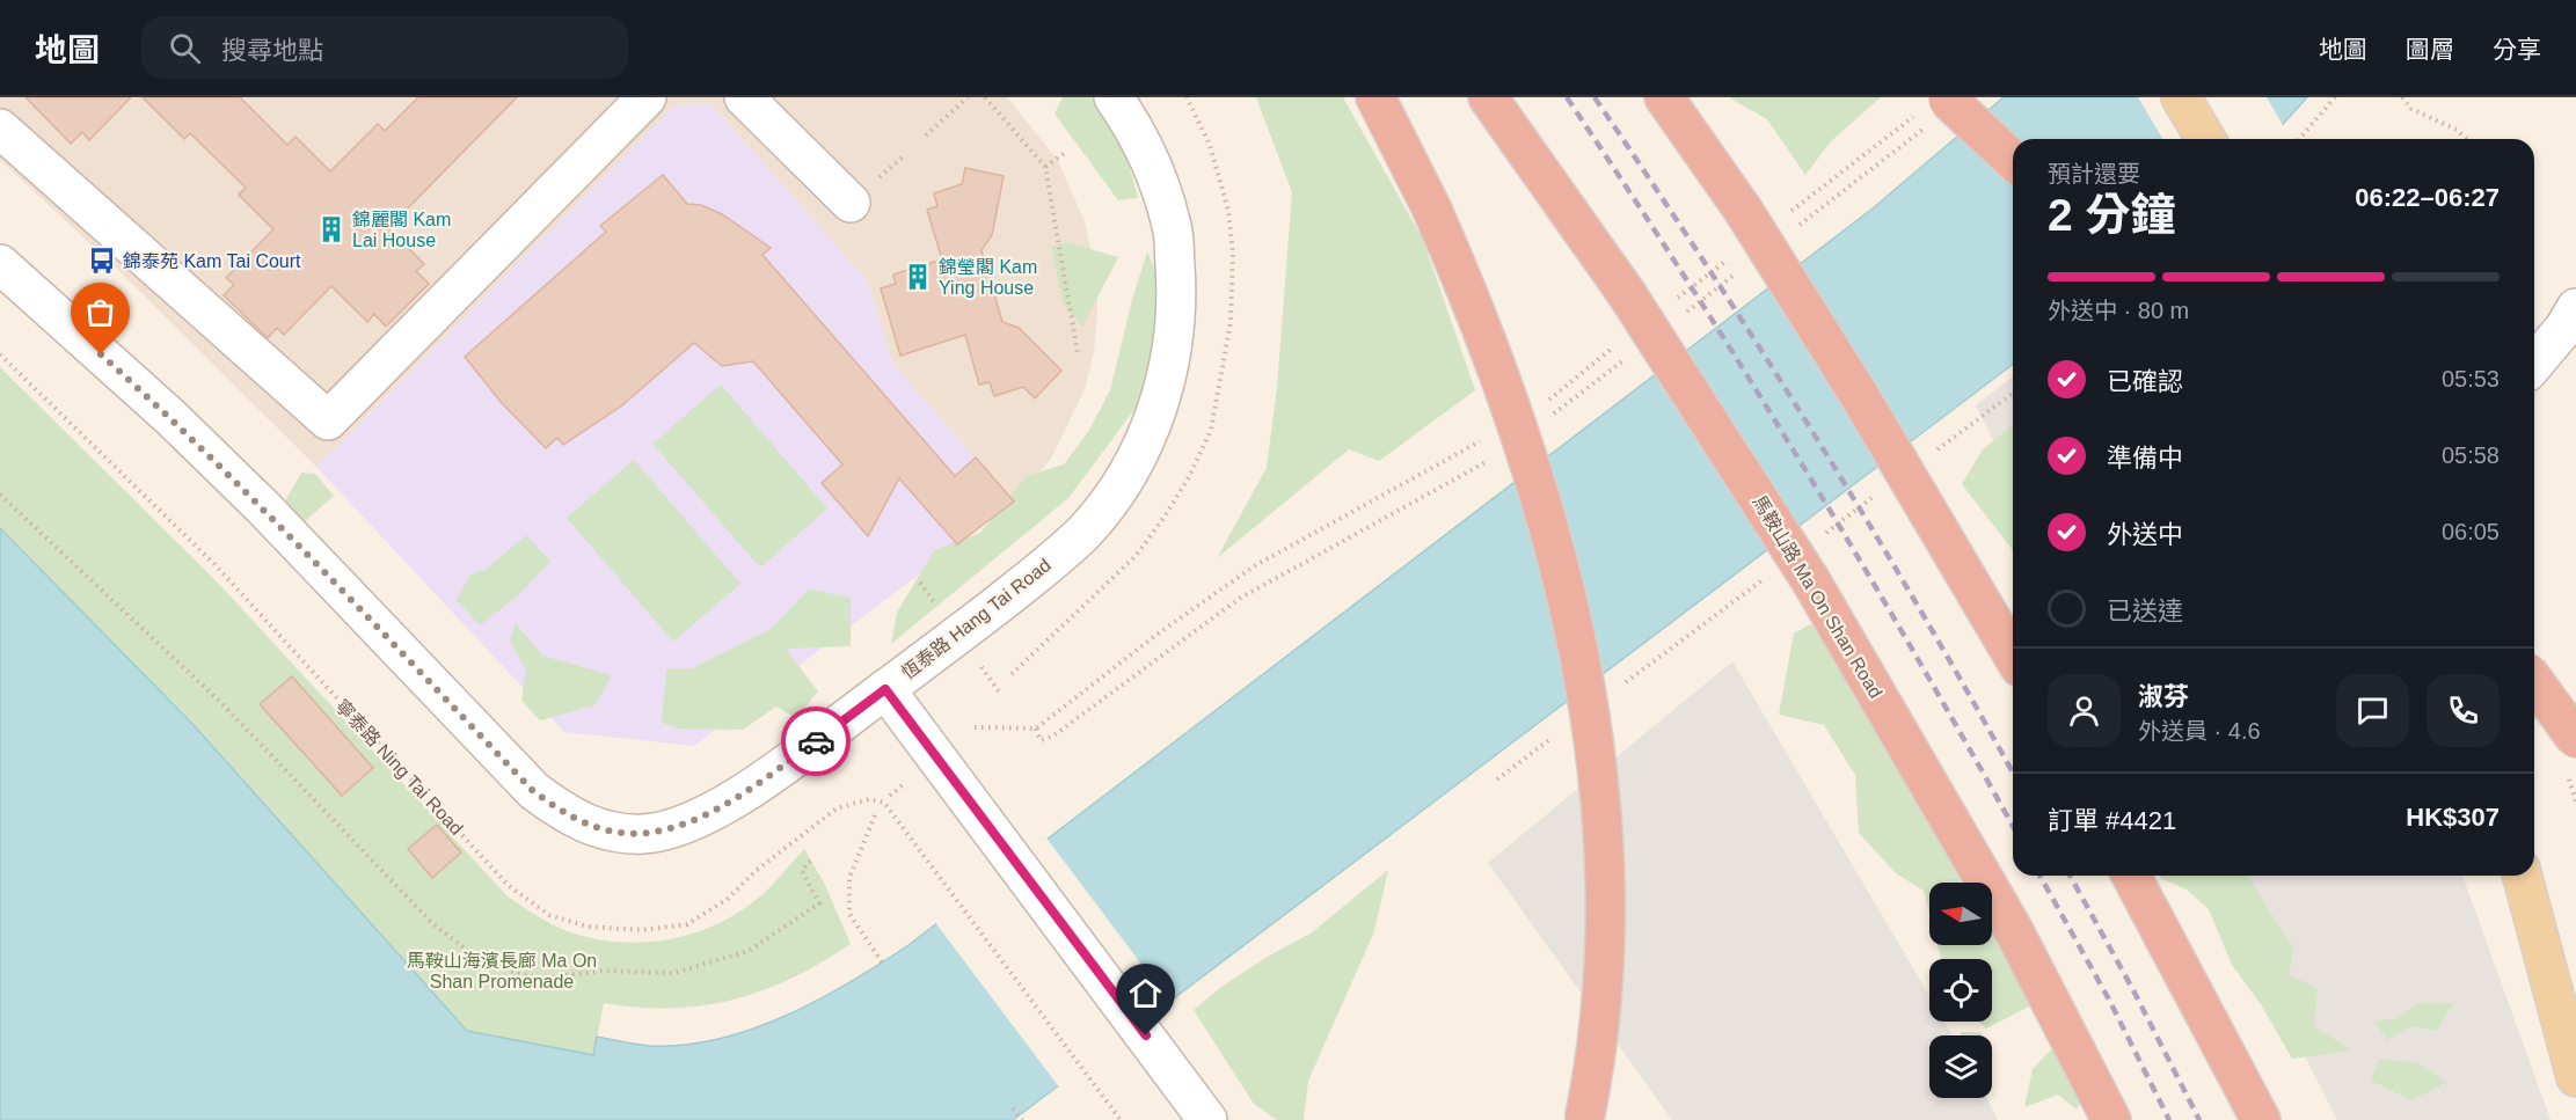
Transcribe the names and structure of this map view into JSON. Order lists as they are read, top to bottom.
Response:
{
  "streets": {
    "highway": ["馬鞍山路 Ma On Shan Road"],
    "street": ["恆泰路 Hang Tai Road"],
    "path": ["寧泰路 Ning Tai Road"]
  },
  "parks": ["馬鞍山海濱長廊 Ma On Shan Promenade"],
  "places": {
    "building": ["錦麗閣 Kam Lai House", "錦瑩閣 Kam Ying House"],
    "bus stop": ["錦泰苑 Kam Tai Court"]
  },
  "north": "left",
  "page": {
    "header": "地圖",
    "search": "搜尋地點",
    "nav": ["地圖", "圖層", "分享"],
    "heading": ["2 分鐘", "預計還要", "06:22–06:27"],
    "panel": [
      "淑芬",
      "外送員 · 4.6",
      "訂單 #4421",
      "HK$307"
    ],
    "bar": "外送中 · 80 m",
    "list": [
      ["已確認", "05:53"],
      ["準備中", "05:58"],
      ["外送中", "06:05"],
      "已送達"
    ]
  }
}
